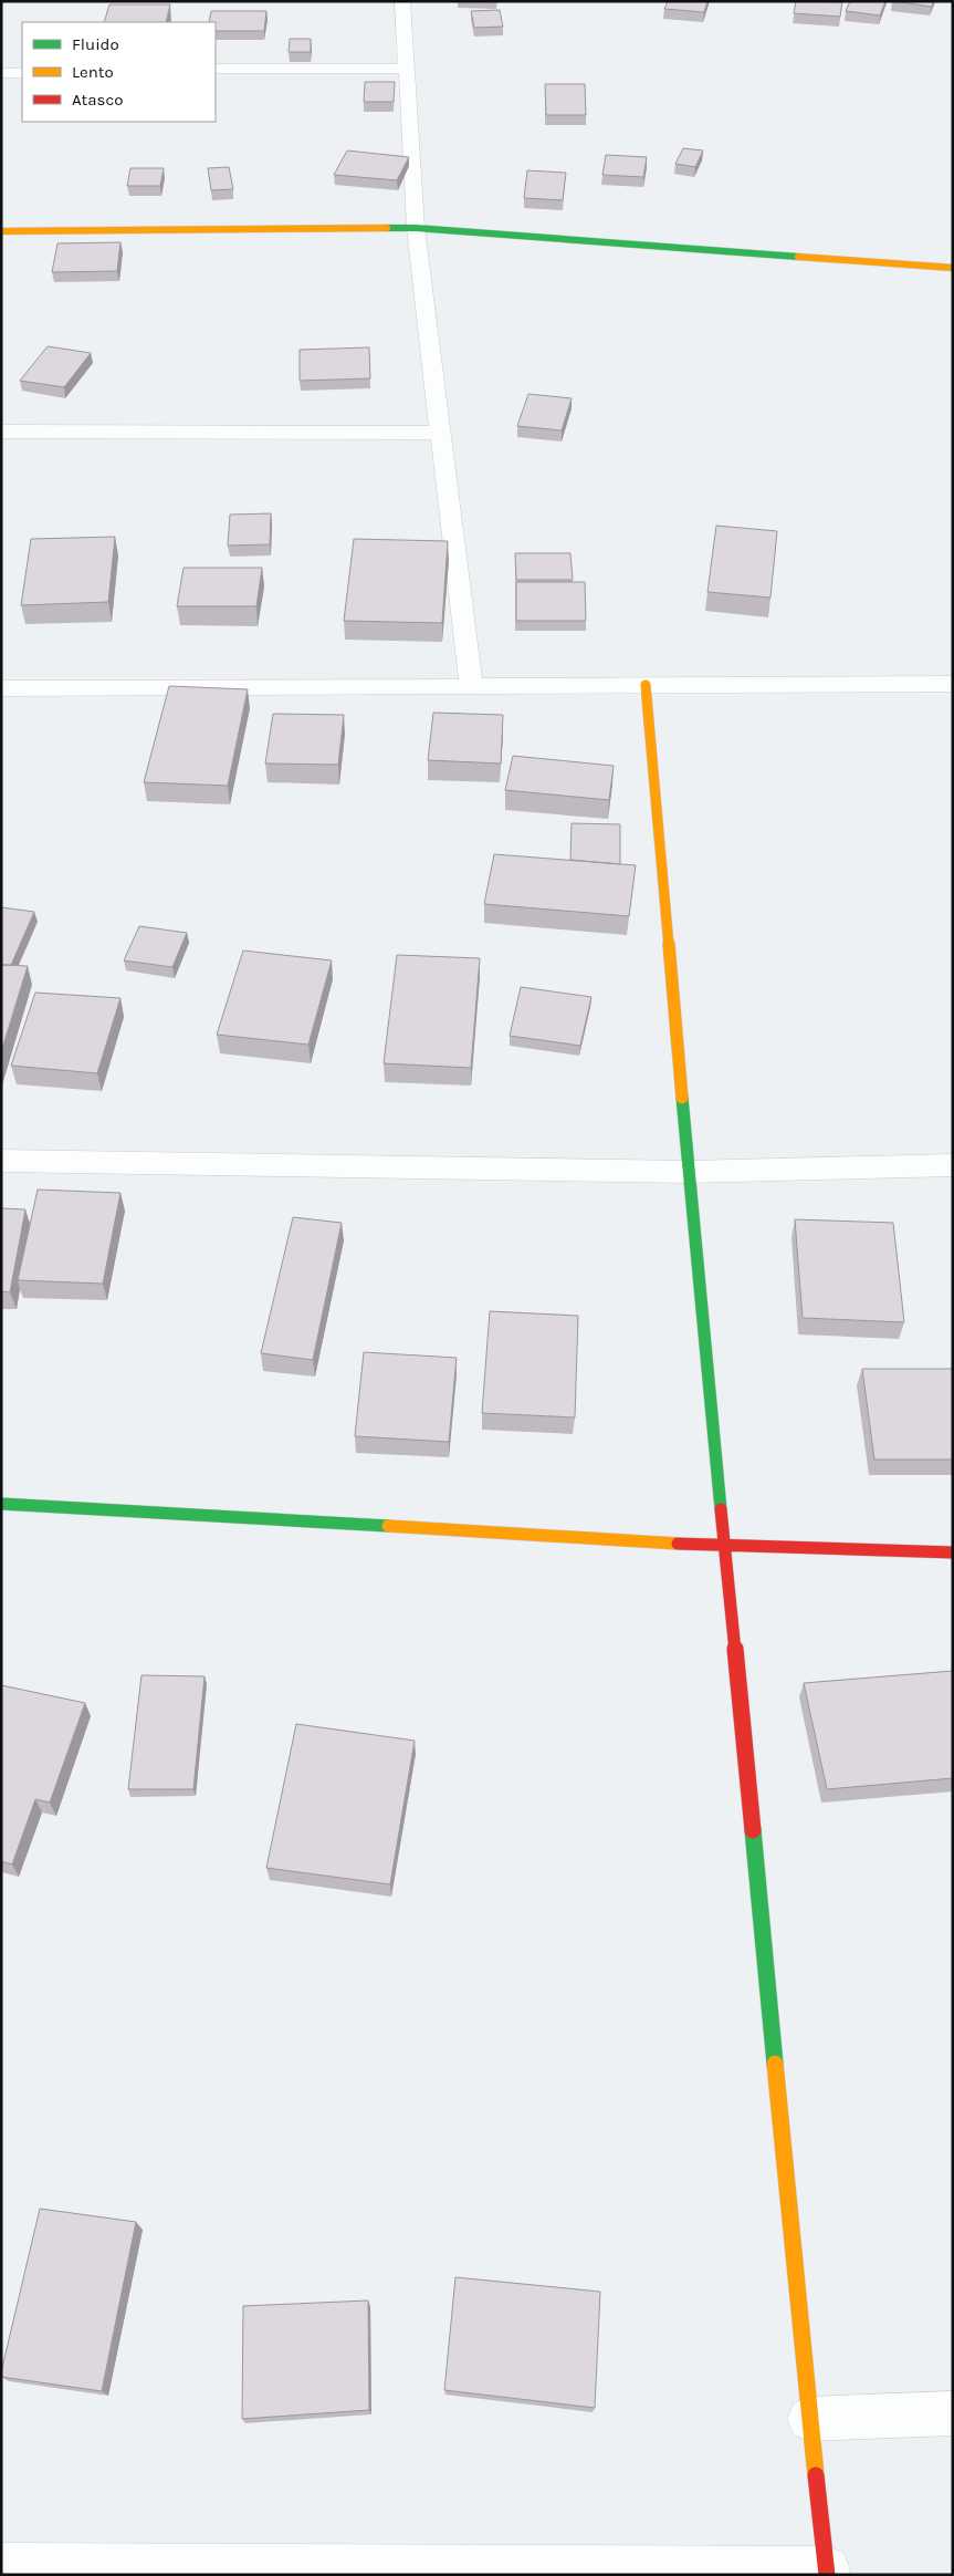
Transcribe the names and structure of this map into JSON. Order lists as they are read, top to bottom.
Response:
{
  "legend": ["Fluido", "Lento", "Atasco"]
}
